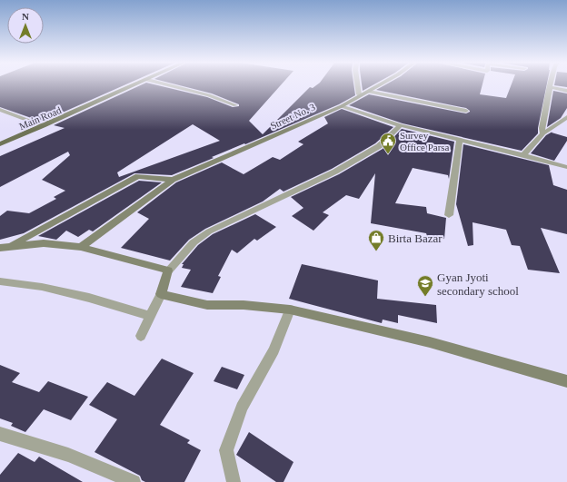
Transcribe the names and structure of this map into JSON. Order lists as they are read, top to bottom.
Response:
{
  "streets": {
    "main road": ["Main Road"],
    "street": ["Street No. 3"]
  },
  "places": {
    "public building": ["Survey Office Parsa"],
    "shop": ["Birta Bazar"],
    "school or university": ["Gyan Jyoti secondary school"]
  },
  "north": "top"
}
